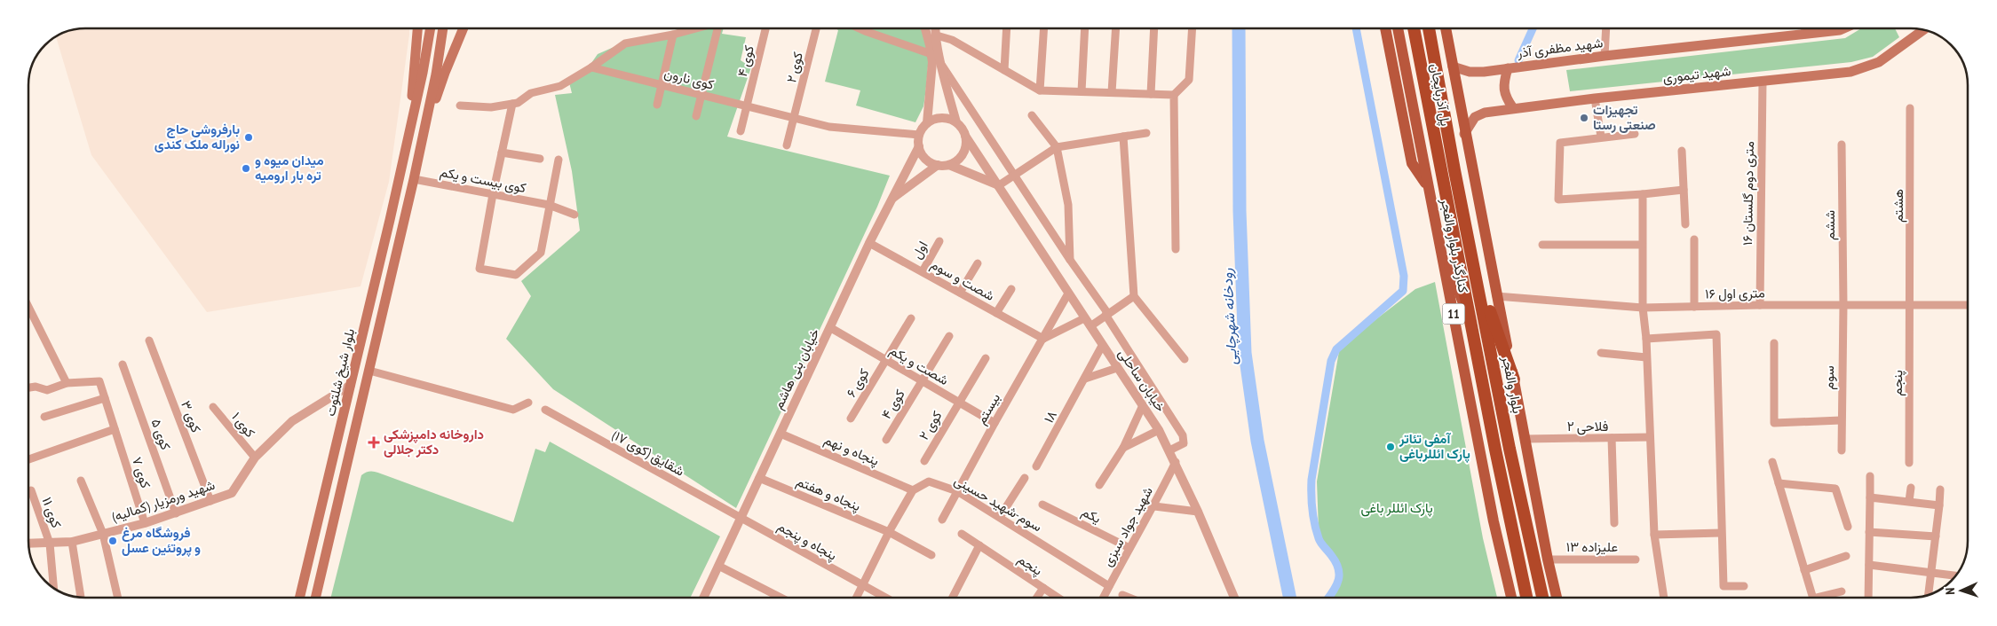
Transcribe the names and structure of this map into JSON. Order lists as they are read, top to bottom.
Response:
{
  "streets": {
    "highway": ["پل آذربایجان", "11", "بلوار والفجر"],
    "main road": [
      "شهید مظفری آذر",
      "شهید تیموری",
      "کنارگذر بلوار والفجر",
      "بلوار شیخ شلتوت"
    ],
    "street": [
      "کوی ۴",
      "کوی ۲",
      "کوی نارون",
      "کوی بیست و یکم",
      "۱۶ متری دوم گلستان",
      "هشتم",
      "ششم",
      "اول",
      "شصت و سوم",
      "۱۶ متری اول",
      "شصت و یکم",
      "خیابان بنی هاشم",
      "سوم",
      "خیابان ساحلی",
      "کوی ۶",
      "پنجم",
      "بیستم",
      "کوی ۳",
      "۱۸",
      "کوی ۱",
      "فلاحی ۲",
      "کوی ۵",
      "پنجاه و نهم",
      "شقایق (کوی ۱۷)",
      "کوی ۷",
      "پنجاه و هفتم",
      "شهید ورمزیار (کمالیه)",
      "سوم-شهید حسینی",
      "کوی ۱۱",
      "یکم",
      "شهید جواد سبزی",
      "پنجاه و پنجم",
      "۱۳ علیزاده"
    ]
  },
  "crossings": [
    ["کوی ۴", "کوی نارون"],
    ["کوی ۴", "شصت و یکم"],
    ["کوی ۲", "کوی نارون"],
    ["کوی ۲", "شصت و یکم"],
    ["شهید تیموری", "۱۶ متری دوم گلستان"],
    ["کوی نارون", "خیابان بنی هاشم"],
    ["کوی نارون", "خیابان ساحلی"],
    ["پل آذربایجان", "11"],
    ["پل آذربایجان", "بلوار والفجر"],
    ["۱۶ متری دوم گلستان", "۱۶ متری اول"],
    ["هشتم", "۱۶ متری اول"],
    ["هشتم", "پنجم"],
    ["ششم", "۱۶ متری اول"],
    ["ششم", "سوم"],
    ["اول", "شصت و سوم"],
    ["شصت و سوم", "خیابان بنی هاشم"],
    ["شصت و سوم", "بیستم"],
    ["۱۶ متری اول", "سوم"],
    ["۱۶ متری اول", "پنجم"],
    ["شصت و یکم", "خیابان بنی هاشم"],
    ["شصت و یکم", "کوی ۶"],
    ["شصت و یکم", "بیستم"],
    ["خیابان بنی هاشم", "خیابان ساحلی"],
    ["خیابان بنی هاشم", "پنجاه و نهم"],
    ["خیابان بنی هاشم", "شقایق (کوی ۱۷)"],
    ["خیابان بنی هاشم", "پنجاه و هفتم"],
    ["خیابان بنی هاشم", "پنجاه و پنجم"],
    ["بلوار شیخ شلتوت", "شهید ورمزیار (کمالیه)"],
    ["خیابان ساحلی", "بیستم"],
    ["خیابان ساحلی", "۱۸"],
    ["خیابان ساحلی", "شهید جواد سبزی"],
    ["بیستم", "سوم-شهید حسینی"],
    ["کوی ۳", "شهید ورمزیار (کمالیه)"],
    ["کوی ۱", "شهید ورمزیار (کمالیه)"],
    ["کوی ۵", "شهید ورمزیار (کمالیه)"],
    ["پنجاه و نهم", "سوم-شهید حسینی"],
    ["شقایق (کوی ۱۷)", "پنجاه و پنجم"],
    ["کوی ۷", "شهید ورمزیار (کمالیه)"],
    ["شهید ورمزیار (کمالیه)", "کوی ۱۱"],
    ["سوم-شهید حسینی", "شهید جواد سبزی"],
    ["یکم", "شهید جواد سبزی"]
  ],
  "water": ["رودخانه شهرچایی"],
  "parks": ["پارک ائللر باغی"],
  "places": {
    "other": [
      "تجهیزات صنعتی رستا",
      "بارفروشی حاج نوراله ملک کندی",
      "میدان میوه و تره بار ارومیه",
      "آمفی تئاتر پارک ائللرباغی",
      "فروشگاه مرغ و پروتئین عسل"
    ],
    "health": ["داروخانه دامپزشکی دکتر جلالی"]
  },
  "north": "left"
}
